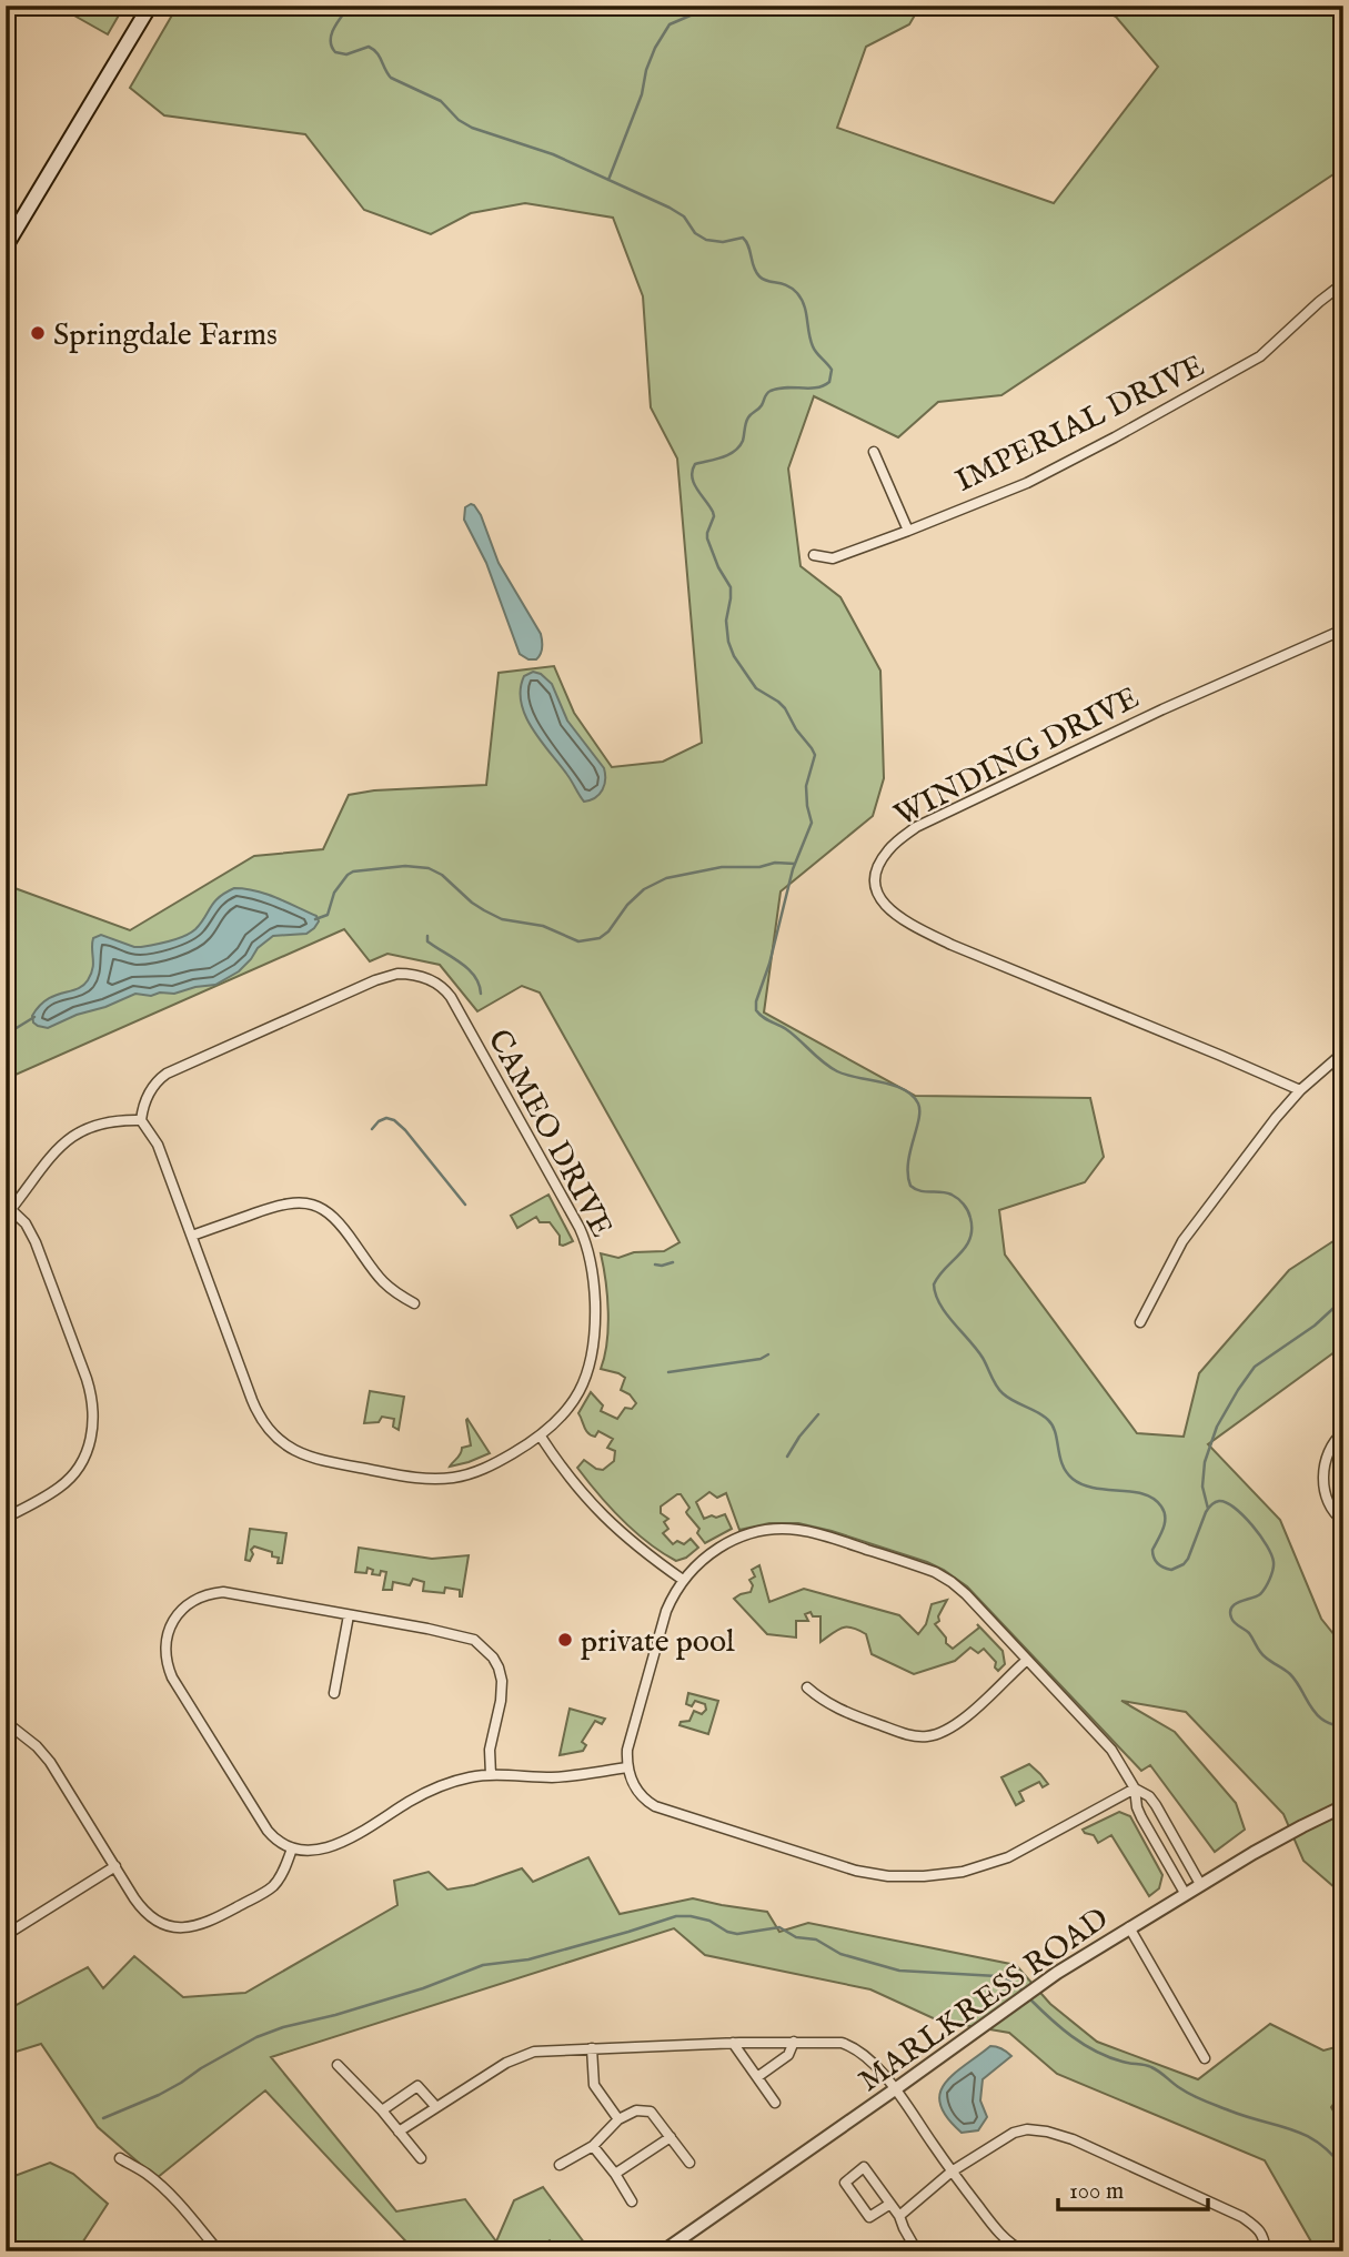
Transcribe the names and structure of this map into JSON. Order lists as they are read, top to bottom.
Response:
{
  "streets": {
    "street": [
      "IMPERIAL DRIVE",
      "WINDING DRIVE",
      "CAMEO DRIVE",
      "MARLKRESS ROAD"
    ]
  },
  "places": ["Springdale Farms", "private pool"],
  "scale_bar": "100 m"
}
